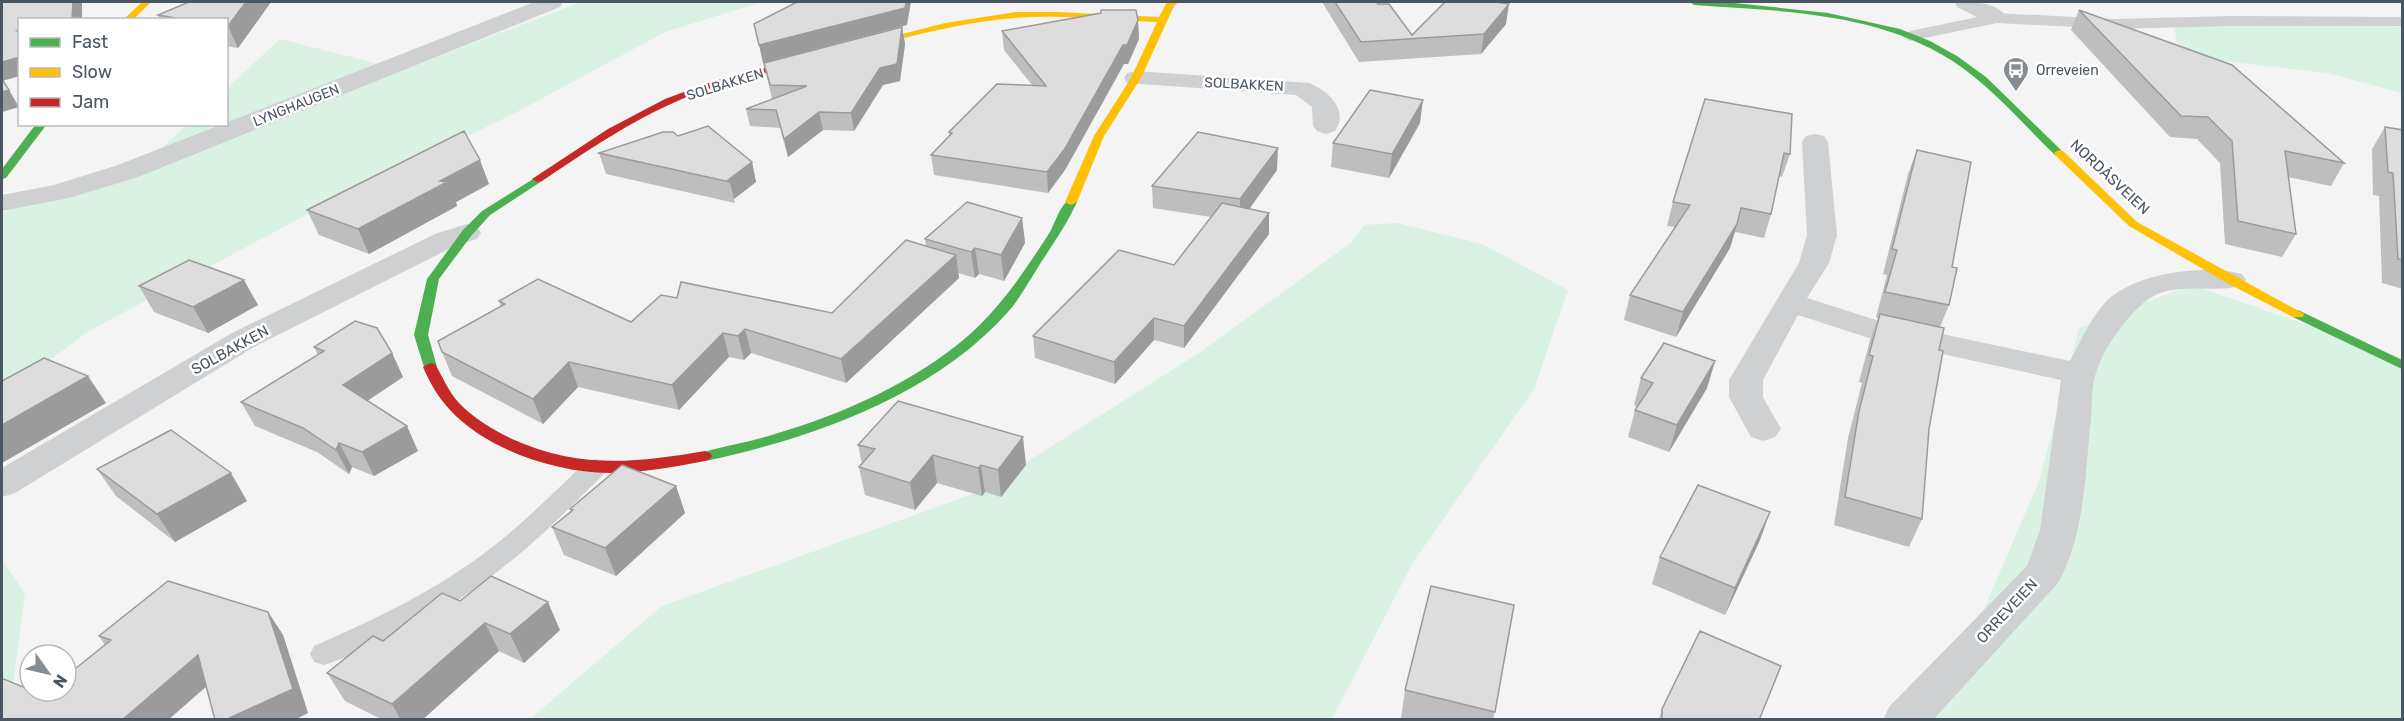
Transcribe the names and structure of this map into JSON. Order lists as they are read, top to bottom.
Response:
{
  "streets": {
    "street": [
      "SOLBAKKEN",
      "LYNGHAUGEN",
      "NORDÅSVEIEN",
      "ORREVEIEN"
    ]
  },
  "crossings": [
    ["NORDÅSVEIEN", "ORREVEIEN"]
  ],
  "places": {
    "bus stop": ["Orreveien"]
  },
  "legend": ["Fast", "Slow", "Jam"],
  "north": "bottom right"
}
